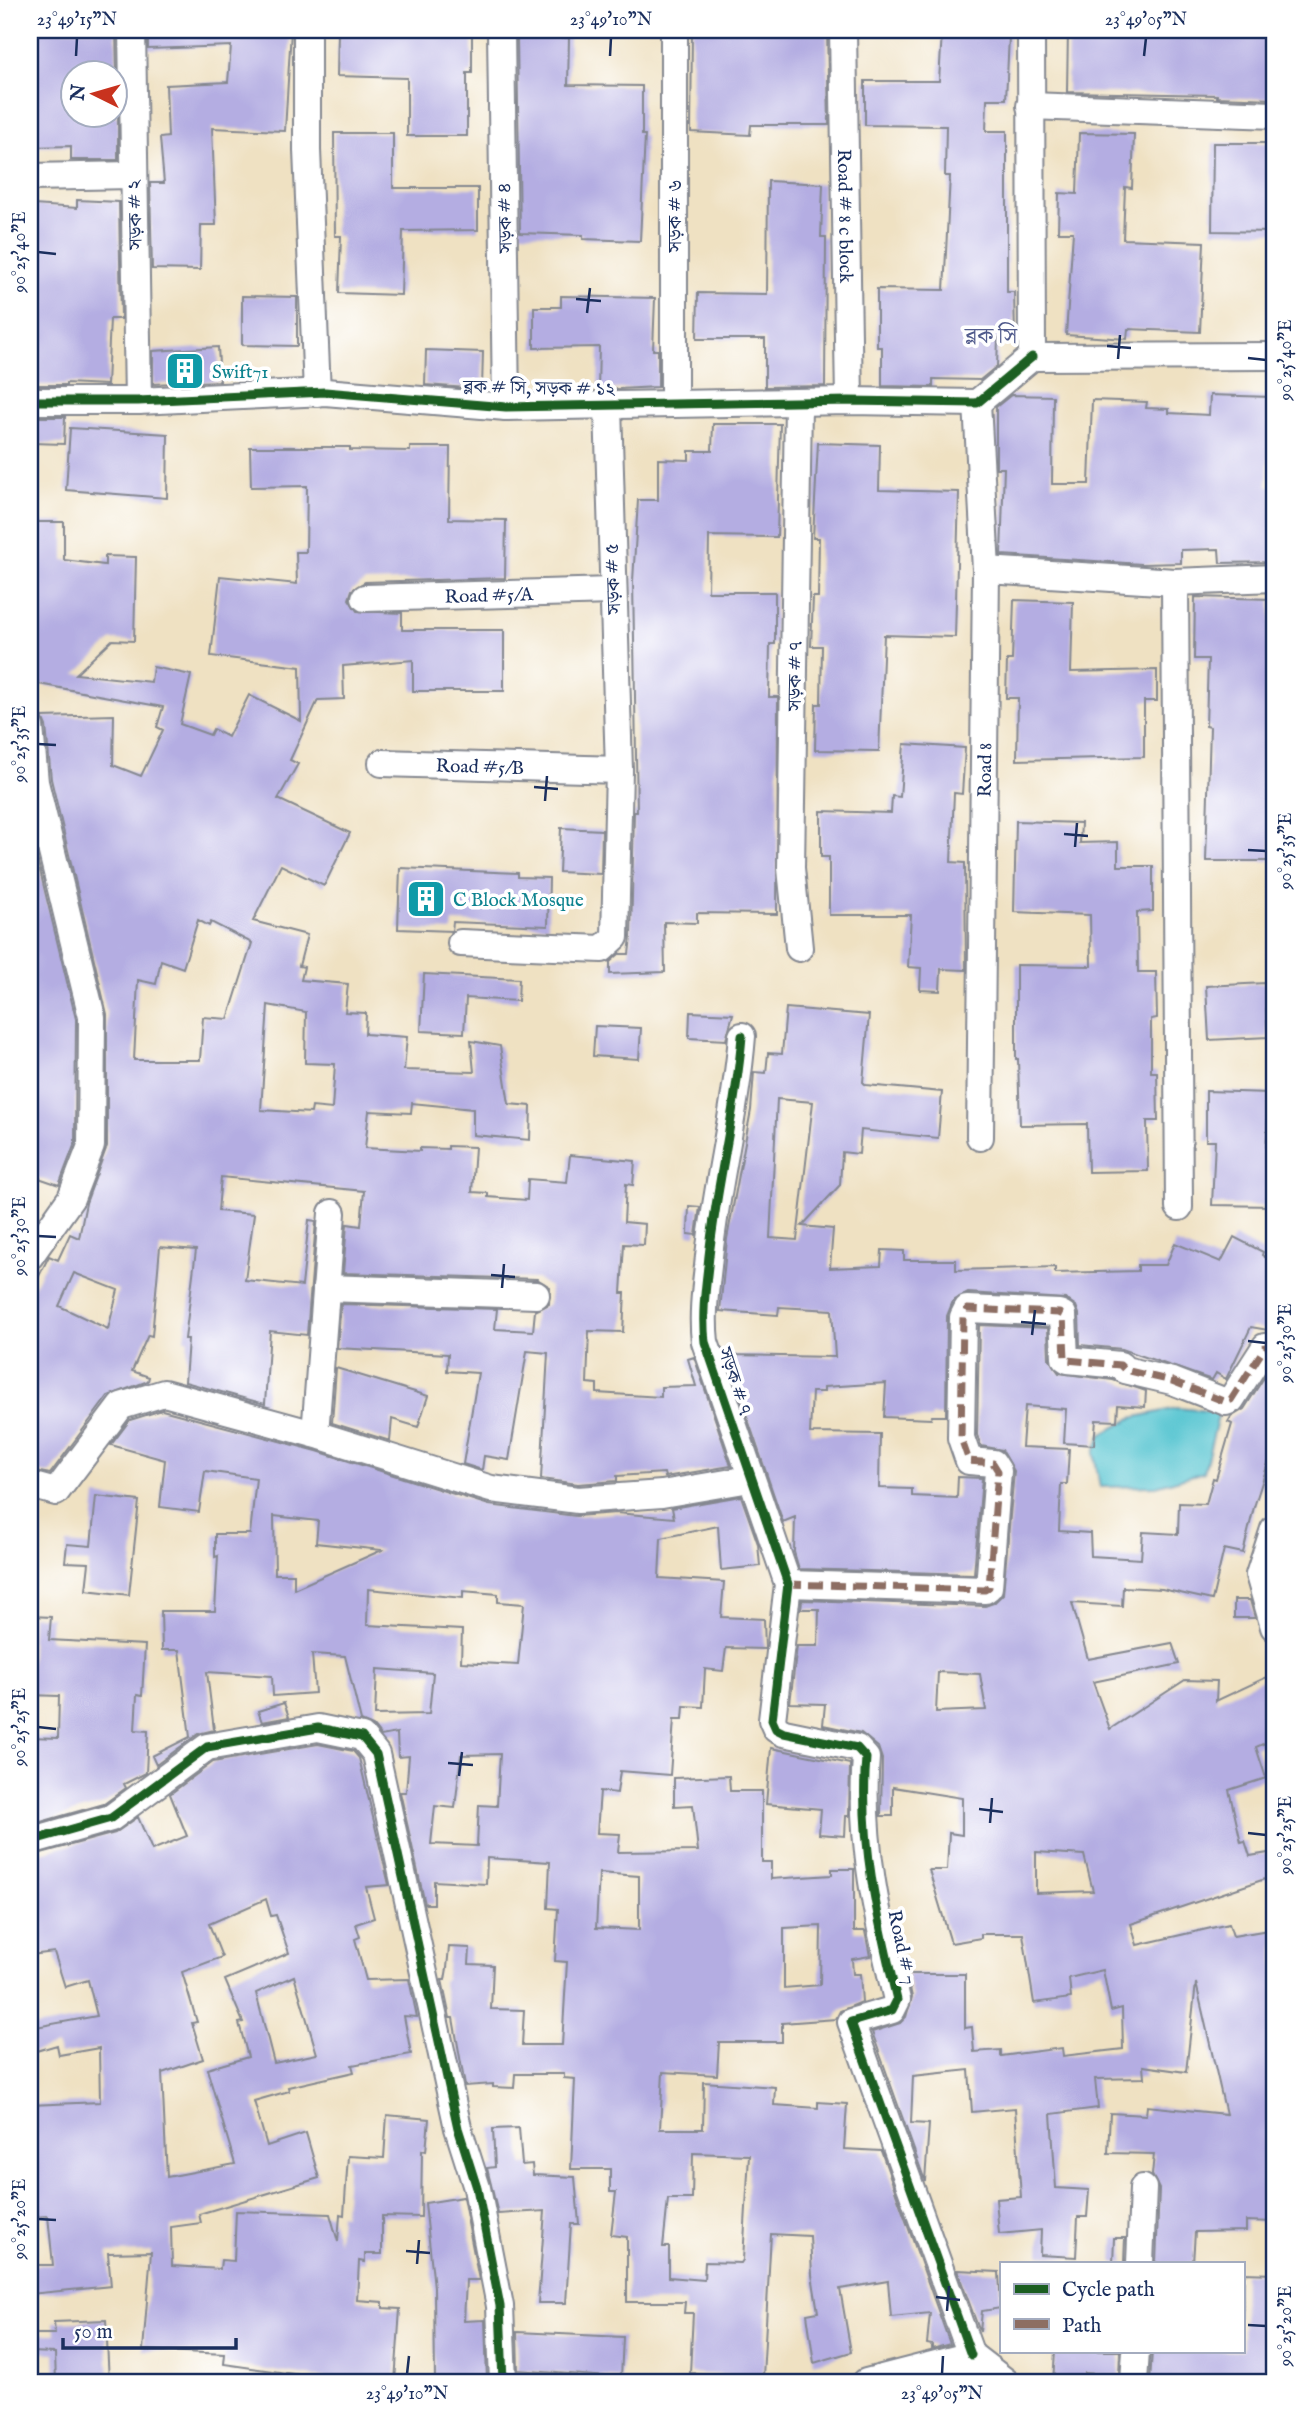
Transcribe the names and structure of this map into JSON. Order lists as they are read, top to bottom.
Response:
{
  "streets": {
    "street": [
      "সড়ক # ২",
      "Road # 8 c block",
      "সড়ক # ৬",
      "সড়ক # ৪",
      "ব্লক # সি, সড়ক # ১২",
      "সড়ক # ৫",
      "Road #5/A",
      "সড়ক # ৭",
      "Road #5/B",
      "Road 8",
      "Road # 7"
    ]
  },
  "crossings": [
    ["সড়ক # ২", "ব্লক # সি, সড়ক # ১২"],
    ["Road # 8 c block", "ব্লক # সি, সড়ক # ১২"],
    ["সড়ক # ৬", "ব্লক # সি, সড়ক # ১২"],
    ["সড়ক # ৪", "ব্লক # সি, সড়ক # ১২"],
    ["ব্লক # সি, সড়ক # ১২", "সড়ক # ৫"],
    ["ব্লক # সি, সড়ক # ১২", "সড়ক # ৭"],
    ["ব্লক # সি, সড়ক # ১২", "Road 8"],
    ["সড়ক # ৫", "Road #5/A"],
    ["সড়ক # ৫", "Road #5/B"],
    ["সড়ক # ৭", "Road # 7"]
  ],
  "districts": ["ব্লক সি"],
  "places": {
    "building": ["Swift71", "C Block Mosque"]
  },
  "legend": ["Cycle path", "Path"],
  "scale_bar": "50 m",
  "north": "left",
  "coordinates": [
    "23°49'15\"N",
    "23°49'10\"N",
    "23°49'05\"N",
    "90°25'40\"E",
    "90°25'35\"E",
    "90°25'30\"E",
    "90°25'25\"E",
    "90°25'20\"E"
  ]
}
